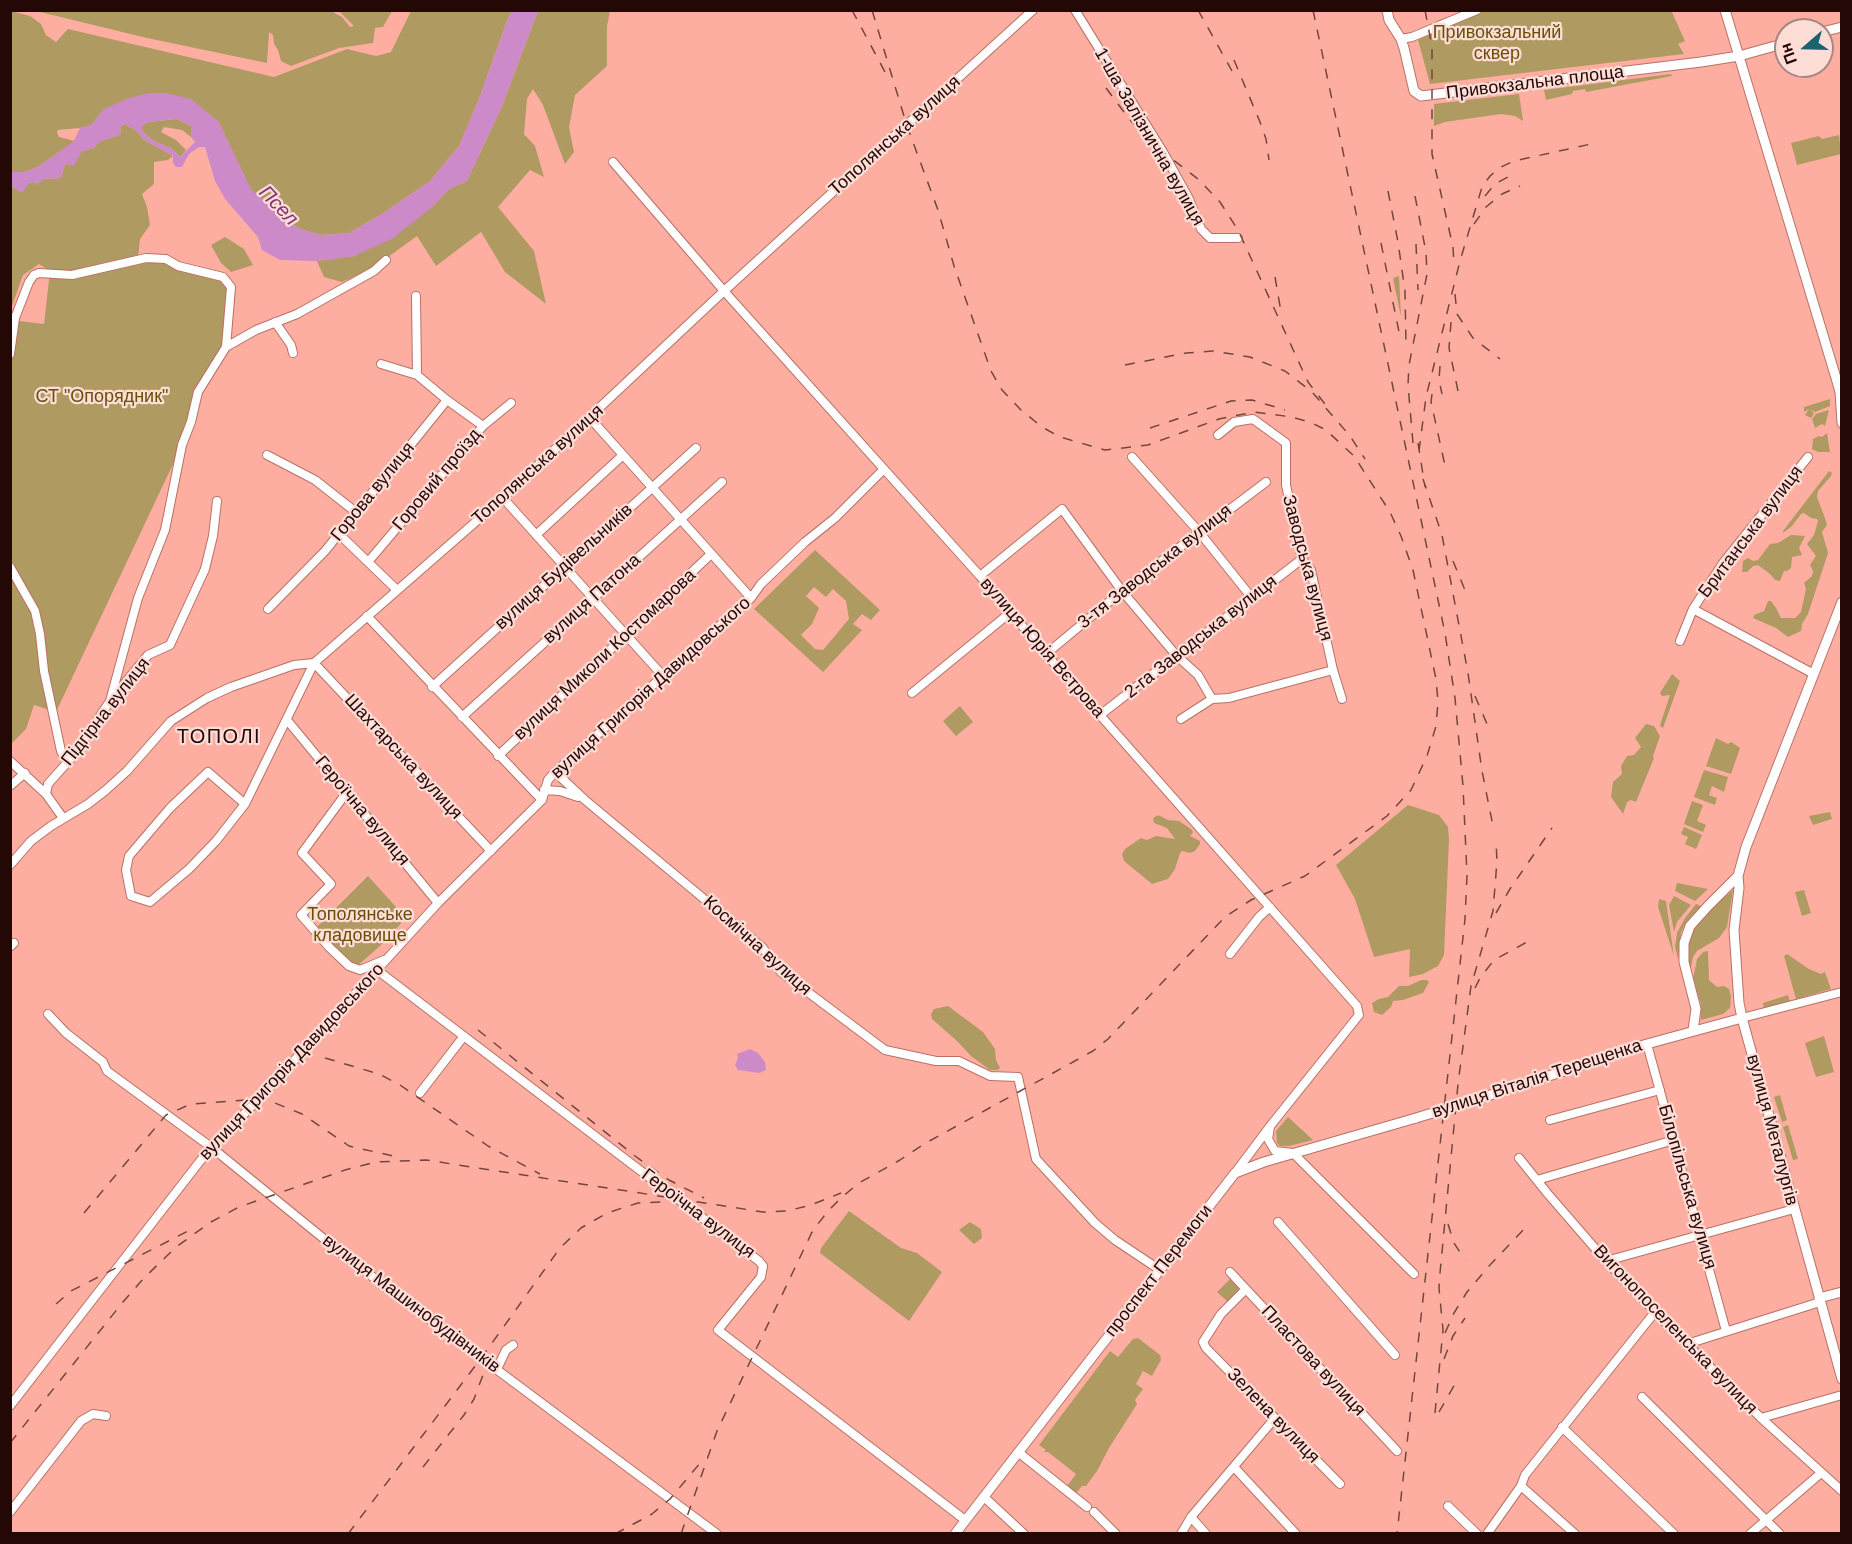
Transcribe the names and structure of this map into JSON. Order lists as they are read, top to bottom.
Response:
{
  "streets": {
    "main road": [
      "Привокзальна площа",
      "вулиця Віталія Терещенка",
      "вулиця Металургів",
      "проспект Перемоги"
    ],
    "street": [
      "Тополянська вулиця",
      "1-ша Залізнична вулиця",
      "Горовий проїзд",
      "Горова вулиця",
      "Британська вулиця",
      "вулиця Будівельників",
      "3-тя Заводська вулиця",
      "Заводська вулиця",
      "вулиця Патона",
      "2-га Заводська вулиця",
      "вулиця Юрія Вєтрова",
      "вулиця Миколи Костомарова",
      "вулиця Григорія Давидовського",
      "Підгірна вулиця",
      "Шахтарська вулиця",
      "Героїчна вулиця",
      "Космічна вулиця",
      "Білопільська вулиця",
      "вулиця Машинобудівників",
      "Вигонопоселенська вулиця",
      "Пластова вулиця",
      "Зелена вулиця"
    ]
  },
  "crossings": [
    ["Тополянська вулиця", "вулиця Юрія Вєтрова"],
    ["Тополянська вулиця", "Шахтарська вулиця"],
    ["3-тя Заводська вулиця", "вулиця Юрія Вєтрова"],
    ["Заводська вулиця", "2-га Заводська вулиця"],
    ["2-га Заводська вулиця", "вулиця Юрія Вєтрова"],
    ["вулиця Юрія Вєтрова", "вулиця Григорія Давидовського"],
    ["вулиця Юрія Вєтрова", "проспект Перемоги"],
    ["вулиця Григорія Давидовського", "Шахтарська вулиця"],
    ["вулиця Григорія Давидовського", "Героїчна вулиця"],
    ["вулиця Григорія Давидовського", "Космічна вулиця"],
    ["вулиця Григорія Давидовського", "вулиця Машинобудівників"],
    ["Героїчна вулиця", "проспект Перемоги"],
    ["Космічна вулиця", "проспект Перемоги"],
    ["вулиця Віталія Терещенка", "вулиця Металургів"],
    ["вулиця Віталія Терещенка", "Білопільська вулиця"],
    ["вулиця Віталія Терещенка", "проспект Перемоги"],
    ["Пластова вулиця", "Зелена вулиця"]
  ],
  "districts": ["ТОПОЛІ"],
  "water": ["Псел"],
  "parks": ["Привокзальний сквер", "СТ \"Опорядник\"", "Тополянське кладовище"],
  "north": "left"
}
